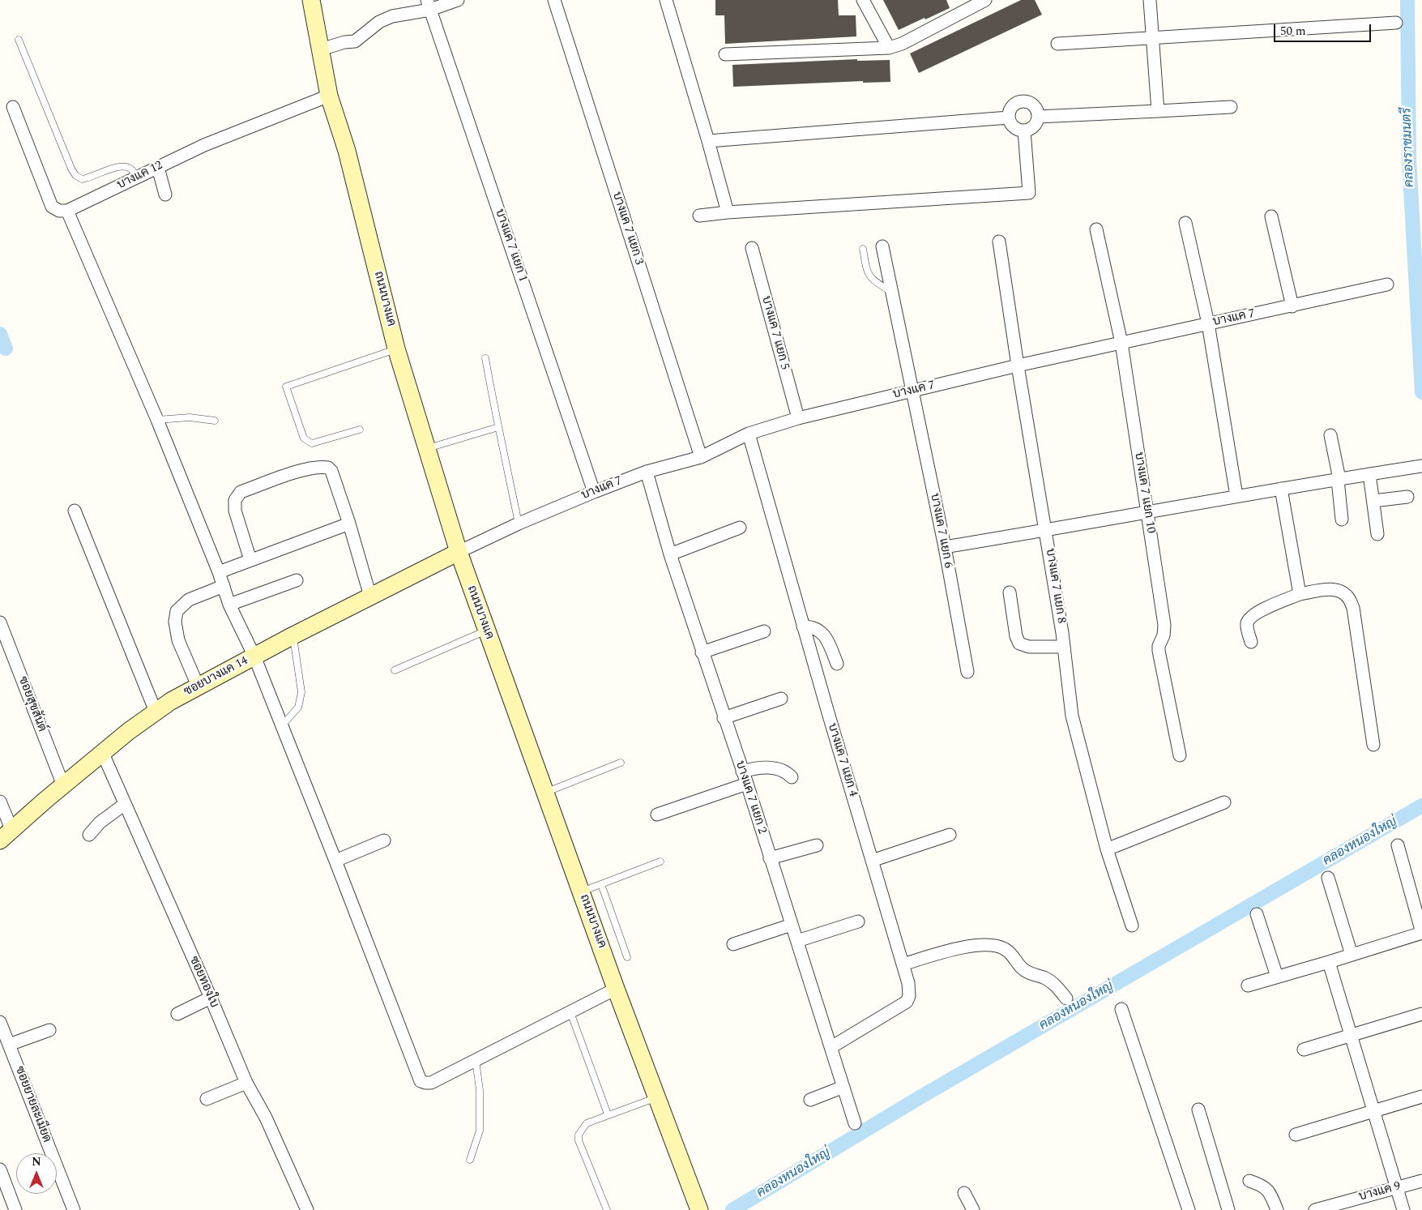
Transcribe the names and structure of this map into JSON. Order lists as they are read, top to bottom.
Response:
{
  "streets": {
    "main road": ["ถนนบางแค", "ซอยบางแค 14"],
    "street": [
      "บางแค 12",
      "บางแค 7 แยก 3",
      "บางแค 7 แยก 1",
      "บางแค 7",
      "บางแค 7 แยก 5",
      "บางแค 7 แยก 10",
      "บางแค 7 แยก 6",
      "บางแค 7 แยก 8",
      "ซอยสุขสันต์",
      "บางแค 7 แยก 4",
      "บางแค 7 แยก 2",
      "ซอยทองใบ",
      "ซอยยายละเมียด",
      "บางแค 9"
    ]
  },
  "crossings": [
    ["บางแค 12", "ถนนบางแค"],
    ["บางแค 7 แยก 3", "บางแค 7"],
    ["บางแค 7 แยก 1", "บางแค 7"],
    ["ถนนบางแค", "บางแค 7"],
    ["ถนนบางแค", "ซอยบางแค 14"],
    ["บางแค 7", "บางแค 7 แยก 5"],
    ["บางแค 7", "บางแค 7 แยก 10"],
    ["บางแค 7", "บางแค 7 แยก 6"],
    ["บางแค 7", "บางแค 7 แยก 8"],
    ["บางแค 7", "ซอยบางแค 14"],
    ["บางแค 7", "บางแค 7 แยก 4"],
    ["บางแค 7", "บางแค 7 แยก 2"],
    ["ซอยบางแค 14", "ซอยสุขสันต์"],
    ["ซอยบางแค 14", "ซอยทองใบ"],
    ["บางแค 7 แยก 4", "บางแค 7 แยก 2"]
  ],
  "water": ["คลองราชมนตรี", "คลองหนองใหญ่"],
  "scale_bar": "50 m",
  "north": "top"
}
